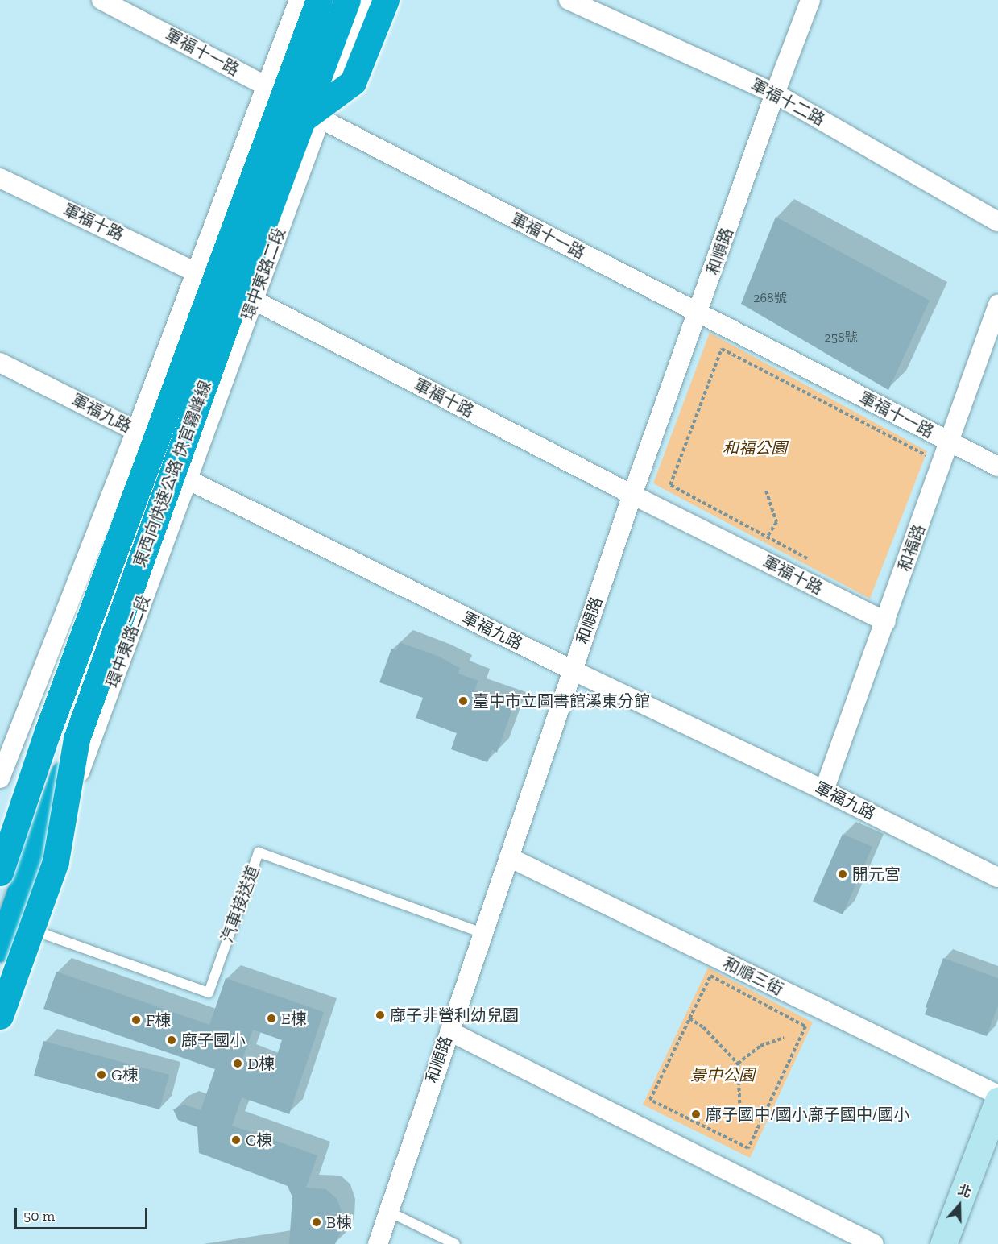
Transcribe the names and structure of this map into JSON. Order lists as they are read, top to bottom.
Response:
{
  "streets": {
    "highway": ["東西向快速公路 快官霧峰線"],
    "street": [
      "軍福十一路",
      "軍福十二路",
      "軍福十路",
      "和順路",
      "環中東路二段",
      "軍福九路",
      "和福路",
      "和順三街"
    ],
    "lane": ["汽車接送道"]
  },
  "crossings": [
    ["軍福十一路", "和順路"],
    ["軍福十一路", "環中東路二段"],
    ["軍福十一路", "東西向快速公路 快官霧峰線"],
    ["軍福十一路", "和福路"],
    ["軍福十二路", "和順路"],
    ["軍福十路", "和順路"],
    ["軍福十路", "環中東路二段"],
    ["軍福十路", "和福路"],
    ["和順路", "軍福九路"],
    ["和順路", "汽車接送道"],
    ["和順路", "和順三街"],
    ["環中東路二段", "軍福九路"],
    ["環中東路二段", "東西向快速公路 快官霧峰線"],
    ["環中東路二段", "汽車接送道"],
    ["軍福九路", "和福路"]
  ],
  "parks": ["和福公園", "景中公園"],
  "places": [
    "臺中市立圖書館溪東分館",
    "開元宮",
    "廍子非營利幼兒園",
    "E棟",
    "F棟",
    "廍子國小",
    "D棟",
    "G棟",
    "廍子國中/國小廍子國中/國小",
    "C棟",
    "B棟"
  ],
  "house_numbers": ["268號", "258號"],
  "scale_bar": "50 m",
  "north": "top"
}
